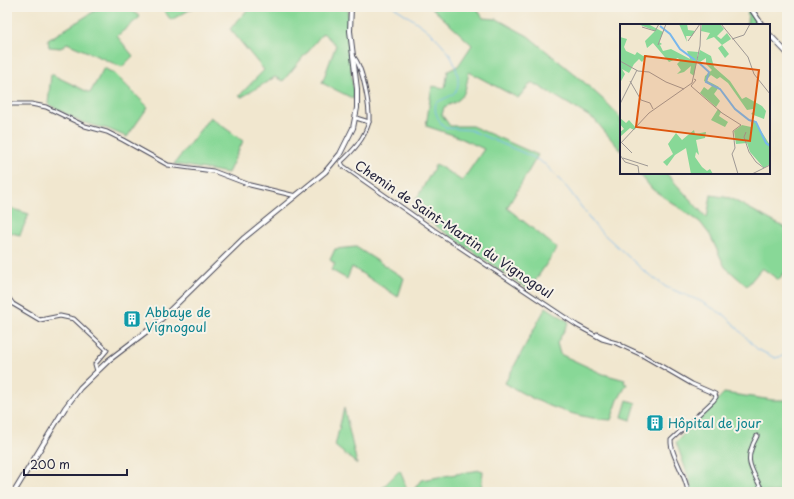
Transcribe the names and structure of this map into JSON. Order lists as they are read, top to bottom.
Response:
{
  "streets": {
    "street": ["Chemin de Saint-Martin du Vignogoul"]
  },
  "places": {
    "building": ["Abbaye de Vignogoul", "Hôpital de jour"]
  },
  "scale_bar": "200 m"
}
